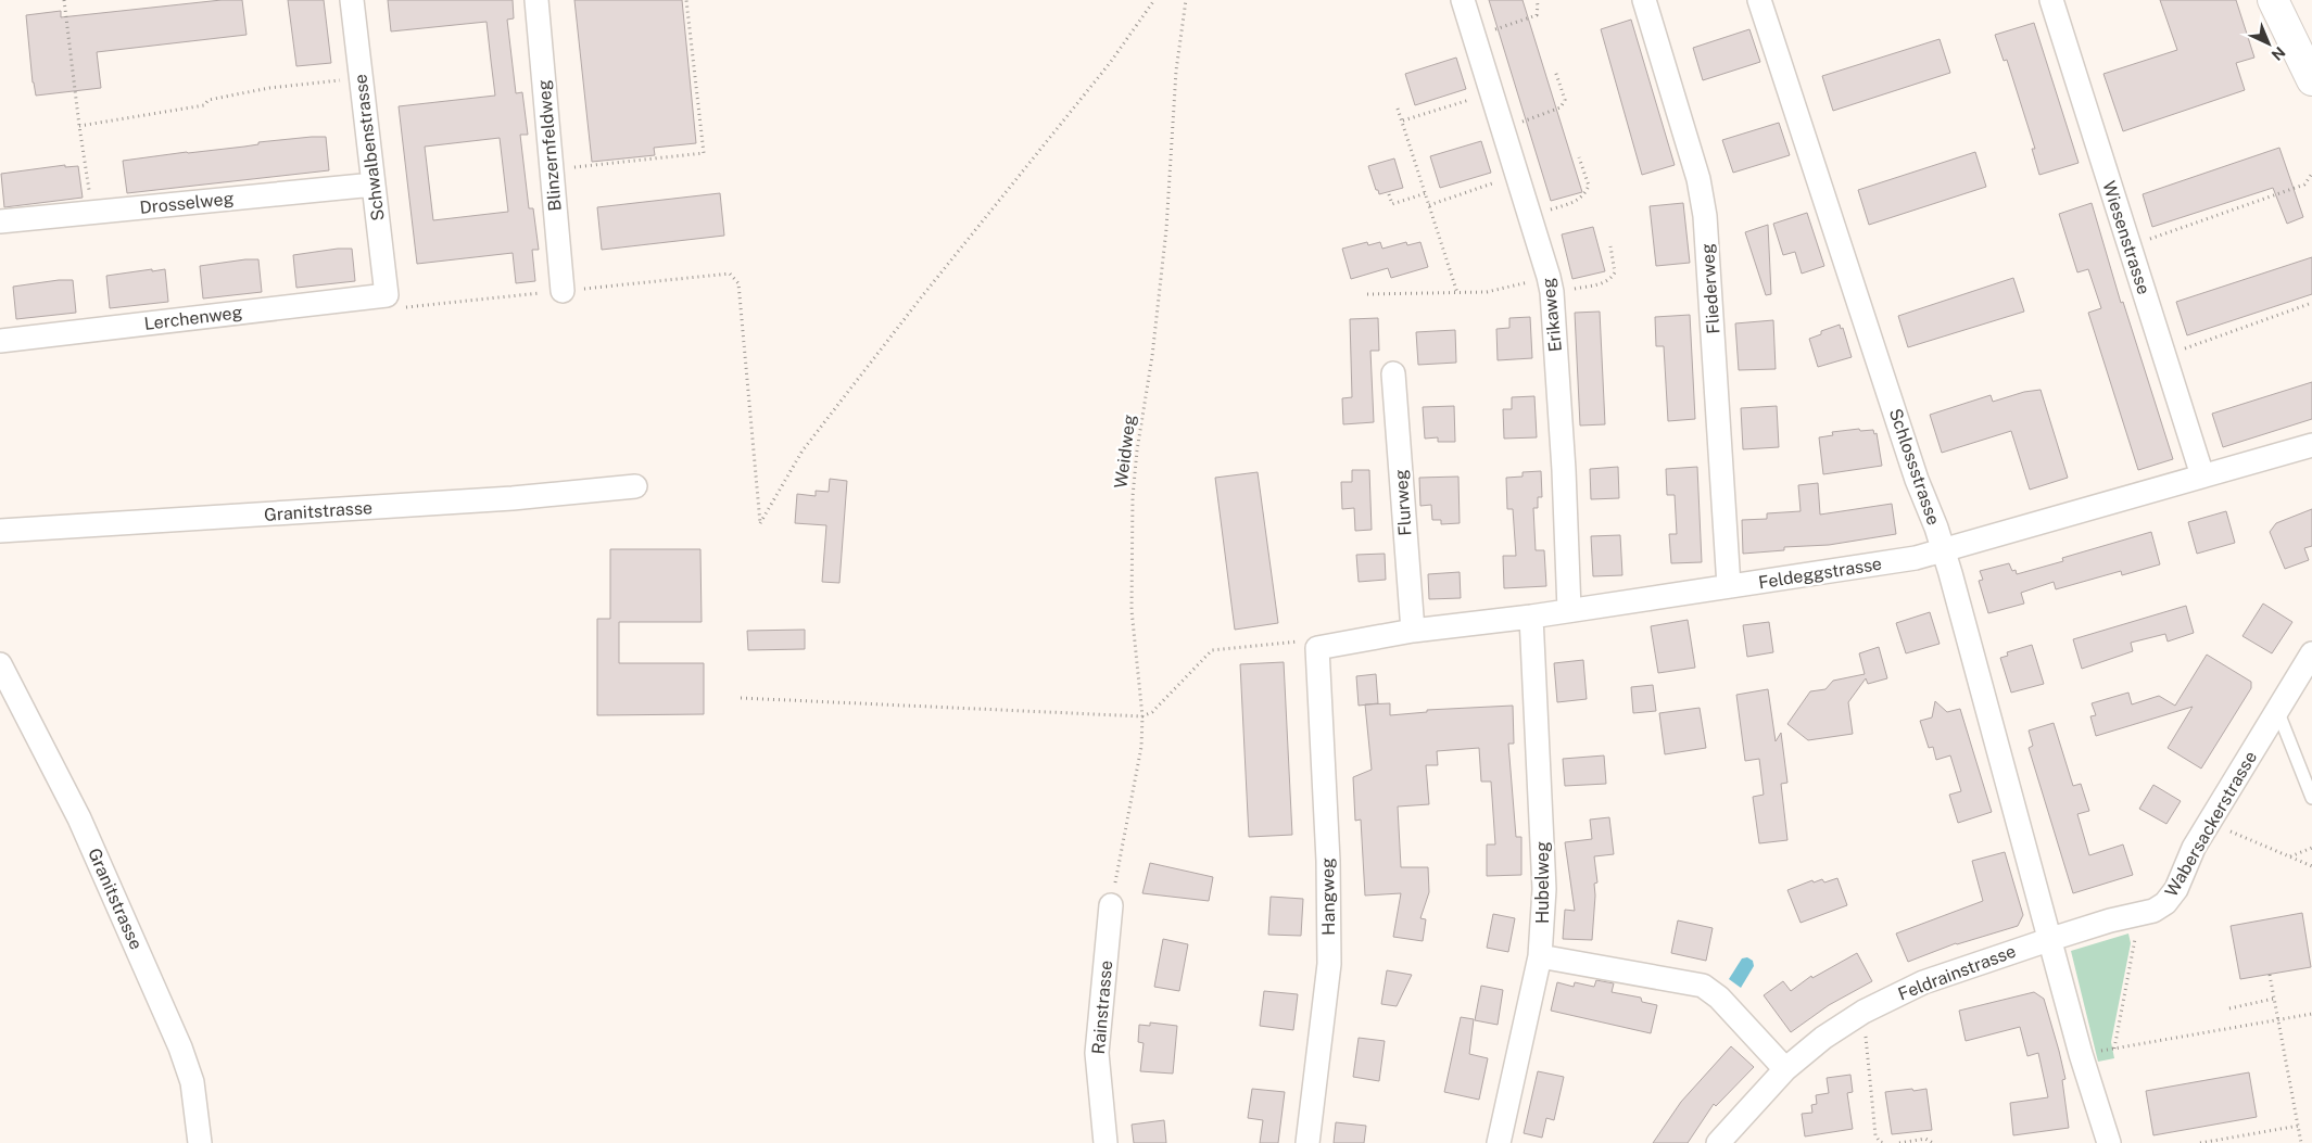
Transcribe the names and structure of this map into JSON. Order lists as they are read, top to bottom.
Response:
{
  "streets": {
    "street": [
      "Blinzernfeldweg",
      "Schwalbenstrasse",
      "Drosselweg",
      "Wiesenstrasse",
      "Fliederweg",
      "Erikaweg",
      "Lerchenweg",
      "Schlossstrasse",
      "Flurweg",
      "Granitstrasse",
      "Feldeggstrasse",
      "Wabersackerstrasse",
      "Hubelweg",
      "Hangweg",
      "Feldrainstrasse",
      "Rainstrasse"
    ],
    "path": ["Weidweg"]
  },
  "crossings": [
    ["Schwalbenstrasse", "Drosselweg"],
    ["Schwalbenstrasse", "Lerchenweg"],
    ["Wiesenstrasse", "Feldeggstrasse"],
    ["Fliederweg", "Feldeggstrasse"],
    ["Erikaweg", "Feldeggstrasse"],
    ["Weidweg", "Rainstrasse"],
    ["Schlossstrasse", "Feldeggstrasse"],
    ["Schlossstrasse", "Wabersackerstrasse"],
    ["Schlossstrasse", "Feldrainstrasse"],
    ["Flurweg", "Feldeggstrasse"],
    ["Feldeggstrasse", "Hubelweg"],
    ["Feldeggstrasse", "Hangweg"],
    ["Wabersackerstrasse", "Feldrainstrasse"]
  ],
  "north": "bottom right"
}
